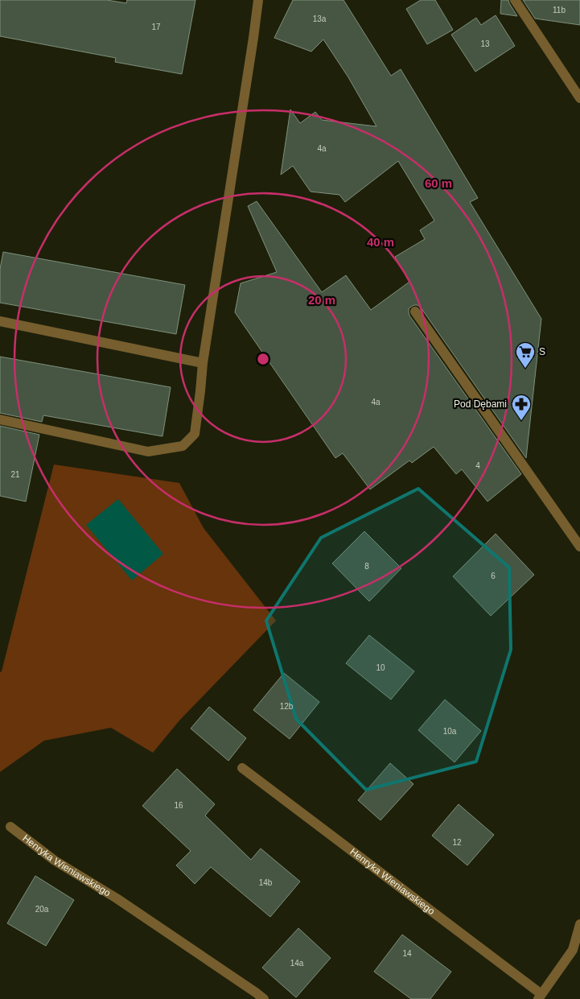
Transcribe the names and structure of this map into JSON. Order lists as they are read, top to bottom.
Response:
{
  "streets": {
    "street": ["Henryka Wieniawskiego"]
  },
  "places": {
    "supermarket": ["S"],
    "pharmacy": ["Pod Dębami"]
  },
  "house_numbers": [
    "11b",
    "13a",
    "17",
    "13",
    "4a",
    "4a",
    "4",
    "21",
    "8",
    "6",
    "10",
    "12b",
    "10a",
    "16",
    "12",
    "14b",
    "20a",
    "14",
    "14a"
  ],
  "rings": ["60 m", "40 m", "20 m"]
}
